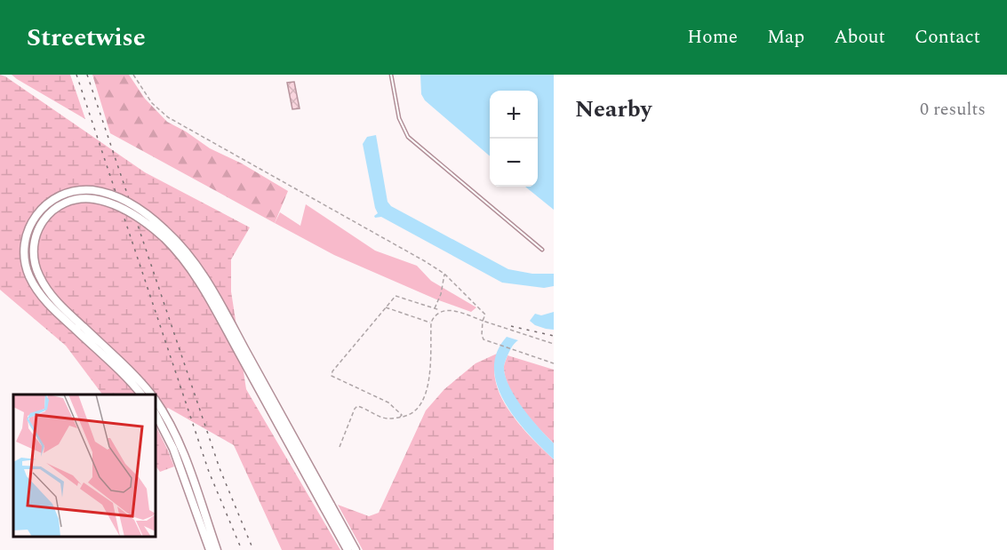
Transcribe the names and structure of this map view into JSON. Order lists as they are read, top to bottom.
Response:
{
  "page": {
    "header": "Streetwise",
    "nav": [
      "Home",
      "Map",
      "About",
      "Contact"
    ],
    "heading": ["Nearby", "0 results"],
    "map_buttons": ["+", "−"]
  }
}
